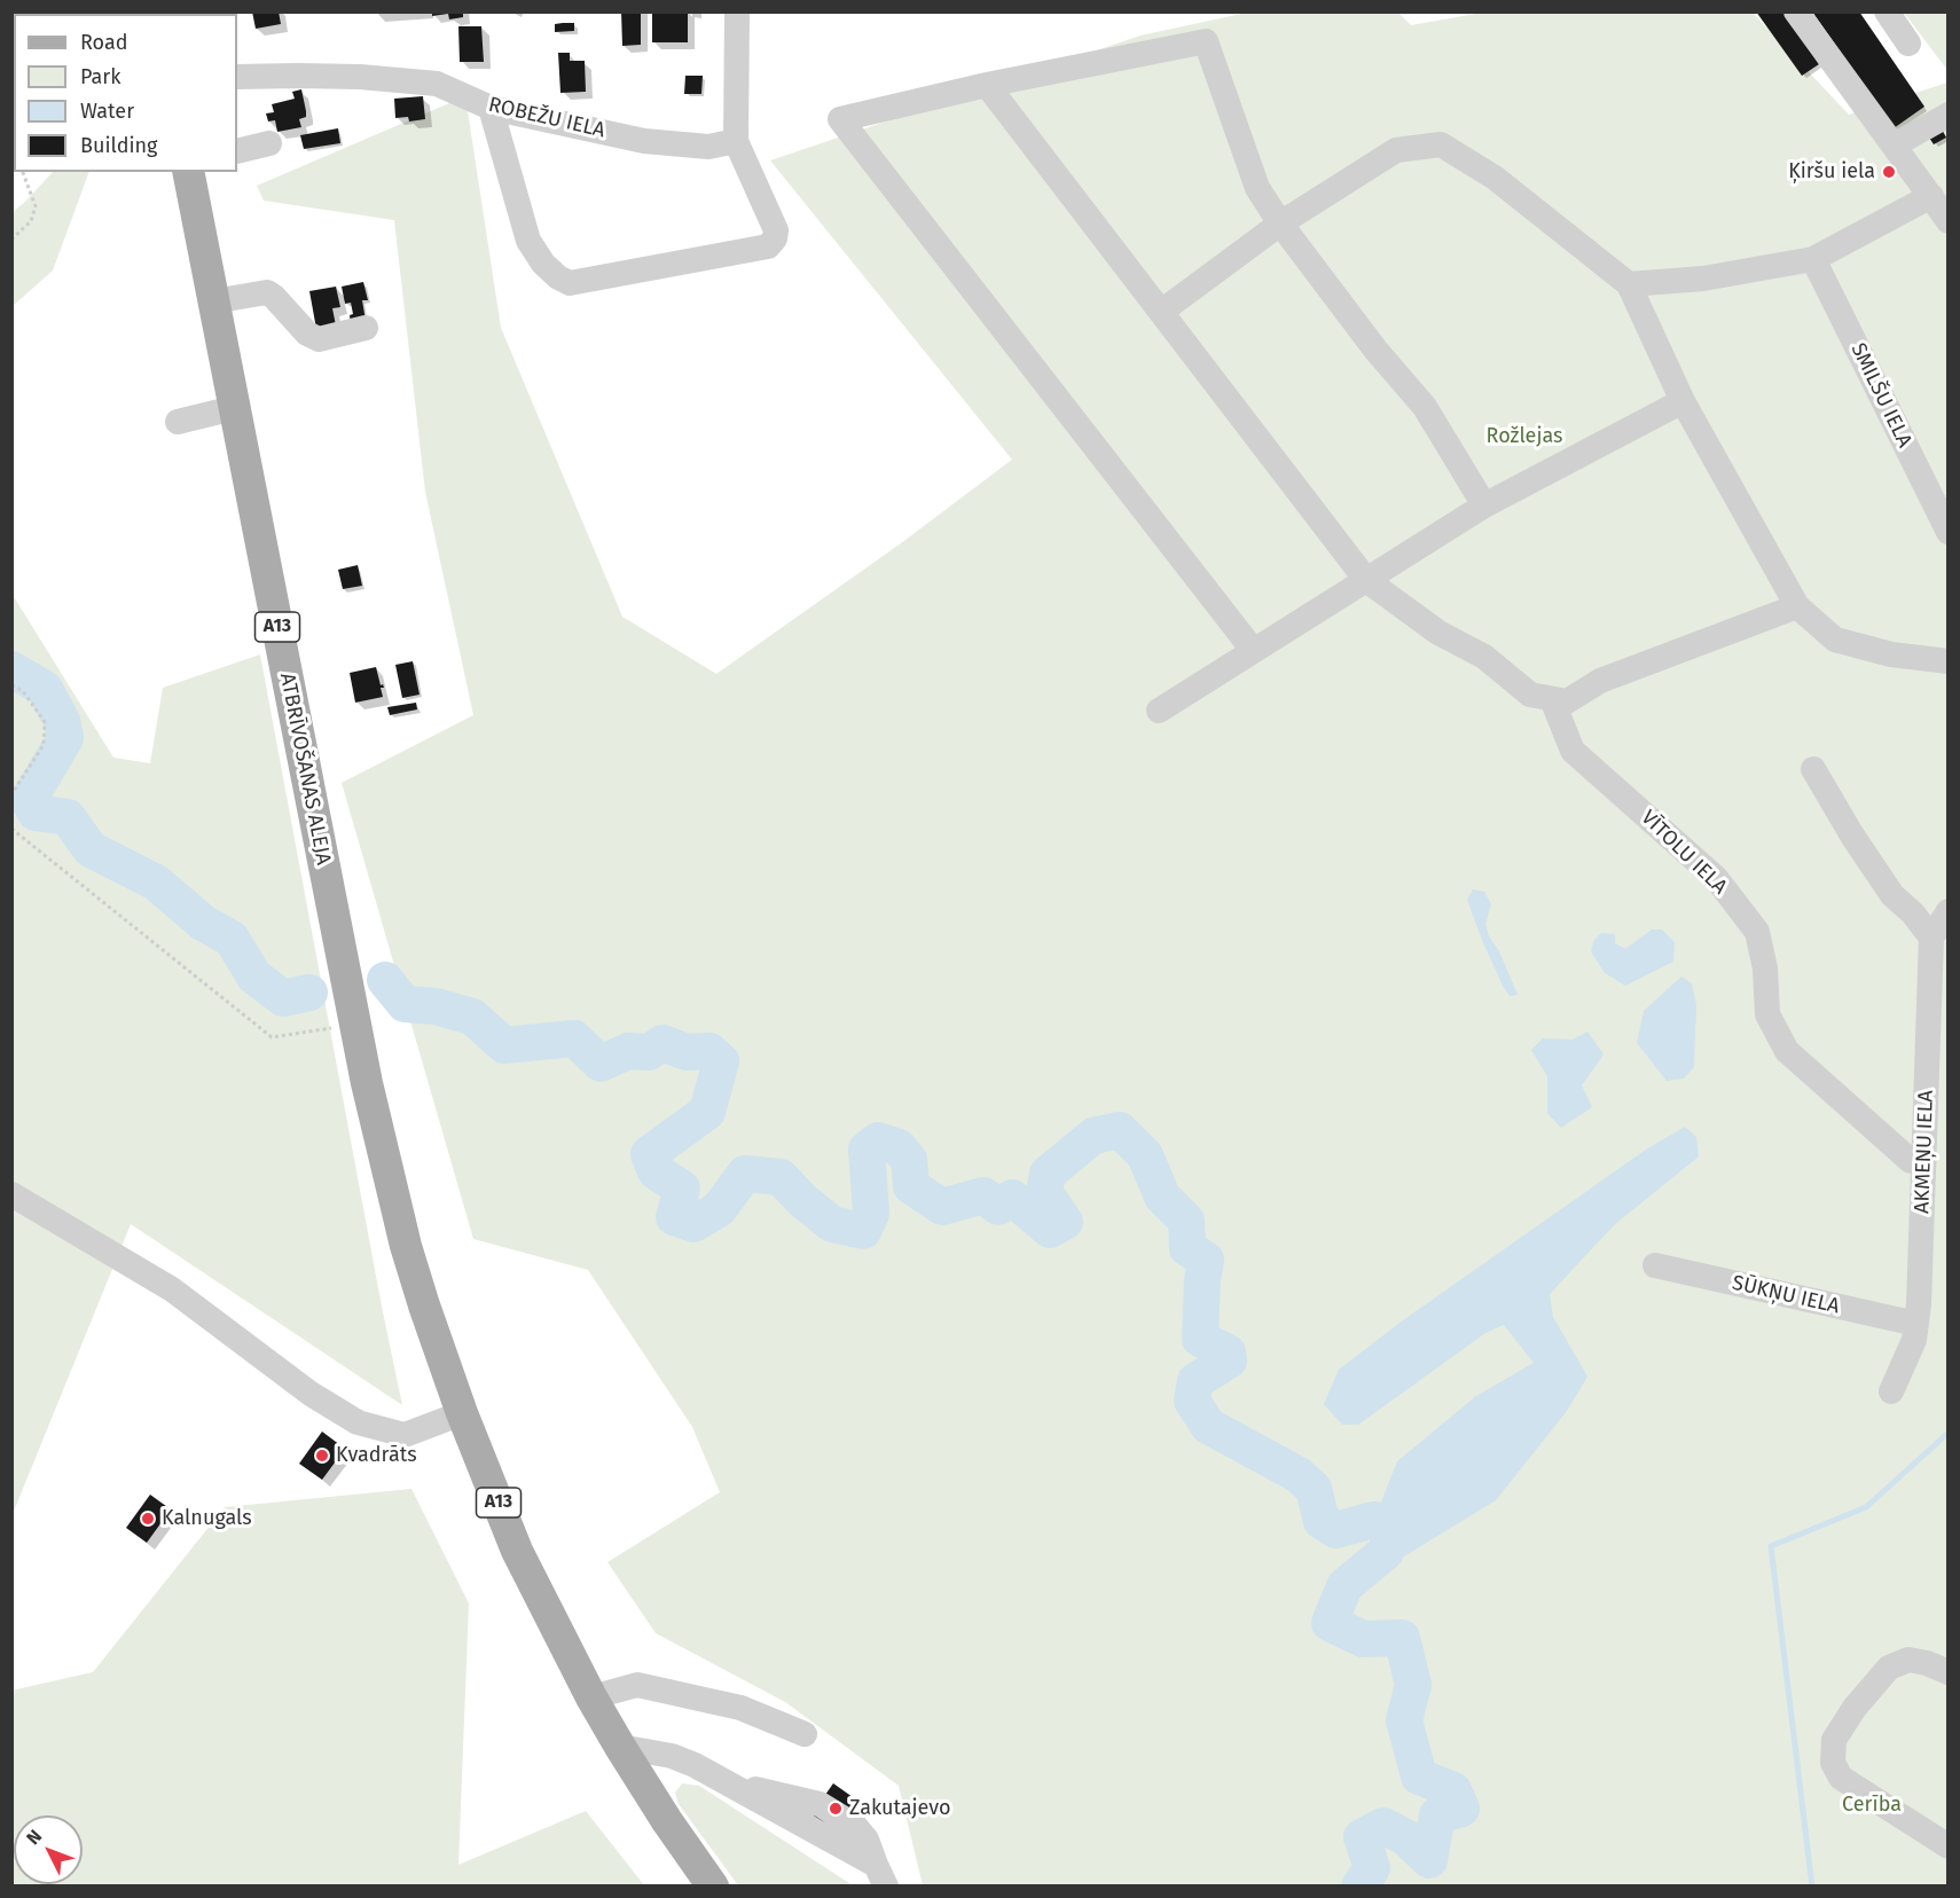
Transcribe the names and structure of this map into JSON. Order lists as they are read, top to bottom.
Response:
{
  "streets": {
    "main road": ["A13", "ATBRĪVOŠANAS ALEJA"],
    "street": [
      "ROBEŽU IELA",
      "SMILŠU IELA",
      "VĪTOLU IELA",
      "AKMEŅU IELA",
      "SŪKŅU IELA"
    ]
  },
  "crossings": [
    ["A13", "ATBRĪVOŠANAS ALEJA"],
    ["VĪTOLU IELA", "AKMEŅU IELA"],
    ["AKMEŅU IELA", "SŪKŅU IELA"]
  ],
  "parks": ["Rožlejas", "Cerība"],
  "places": [
    "Ķiršu iela",
    "Kvadrāts",
    "Kalnugals",
    "Zakutajevo"
  ],
  "legend": [
    "Road",
    "Park",
    "Water",
    "Building"
  ],
  "north": "top left"
}
